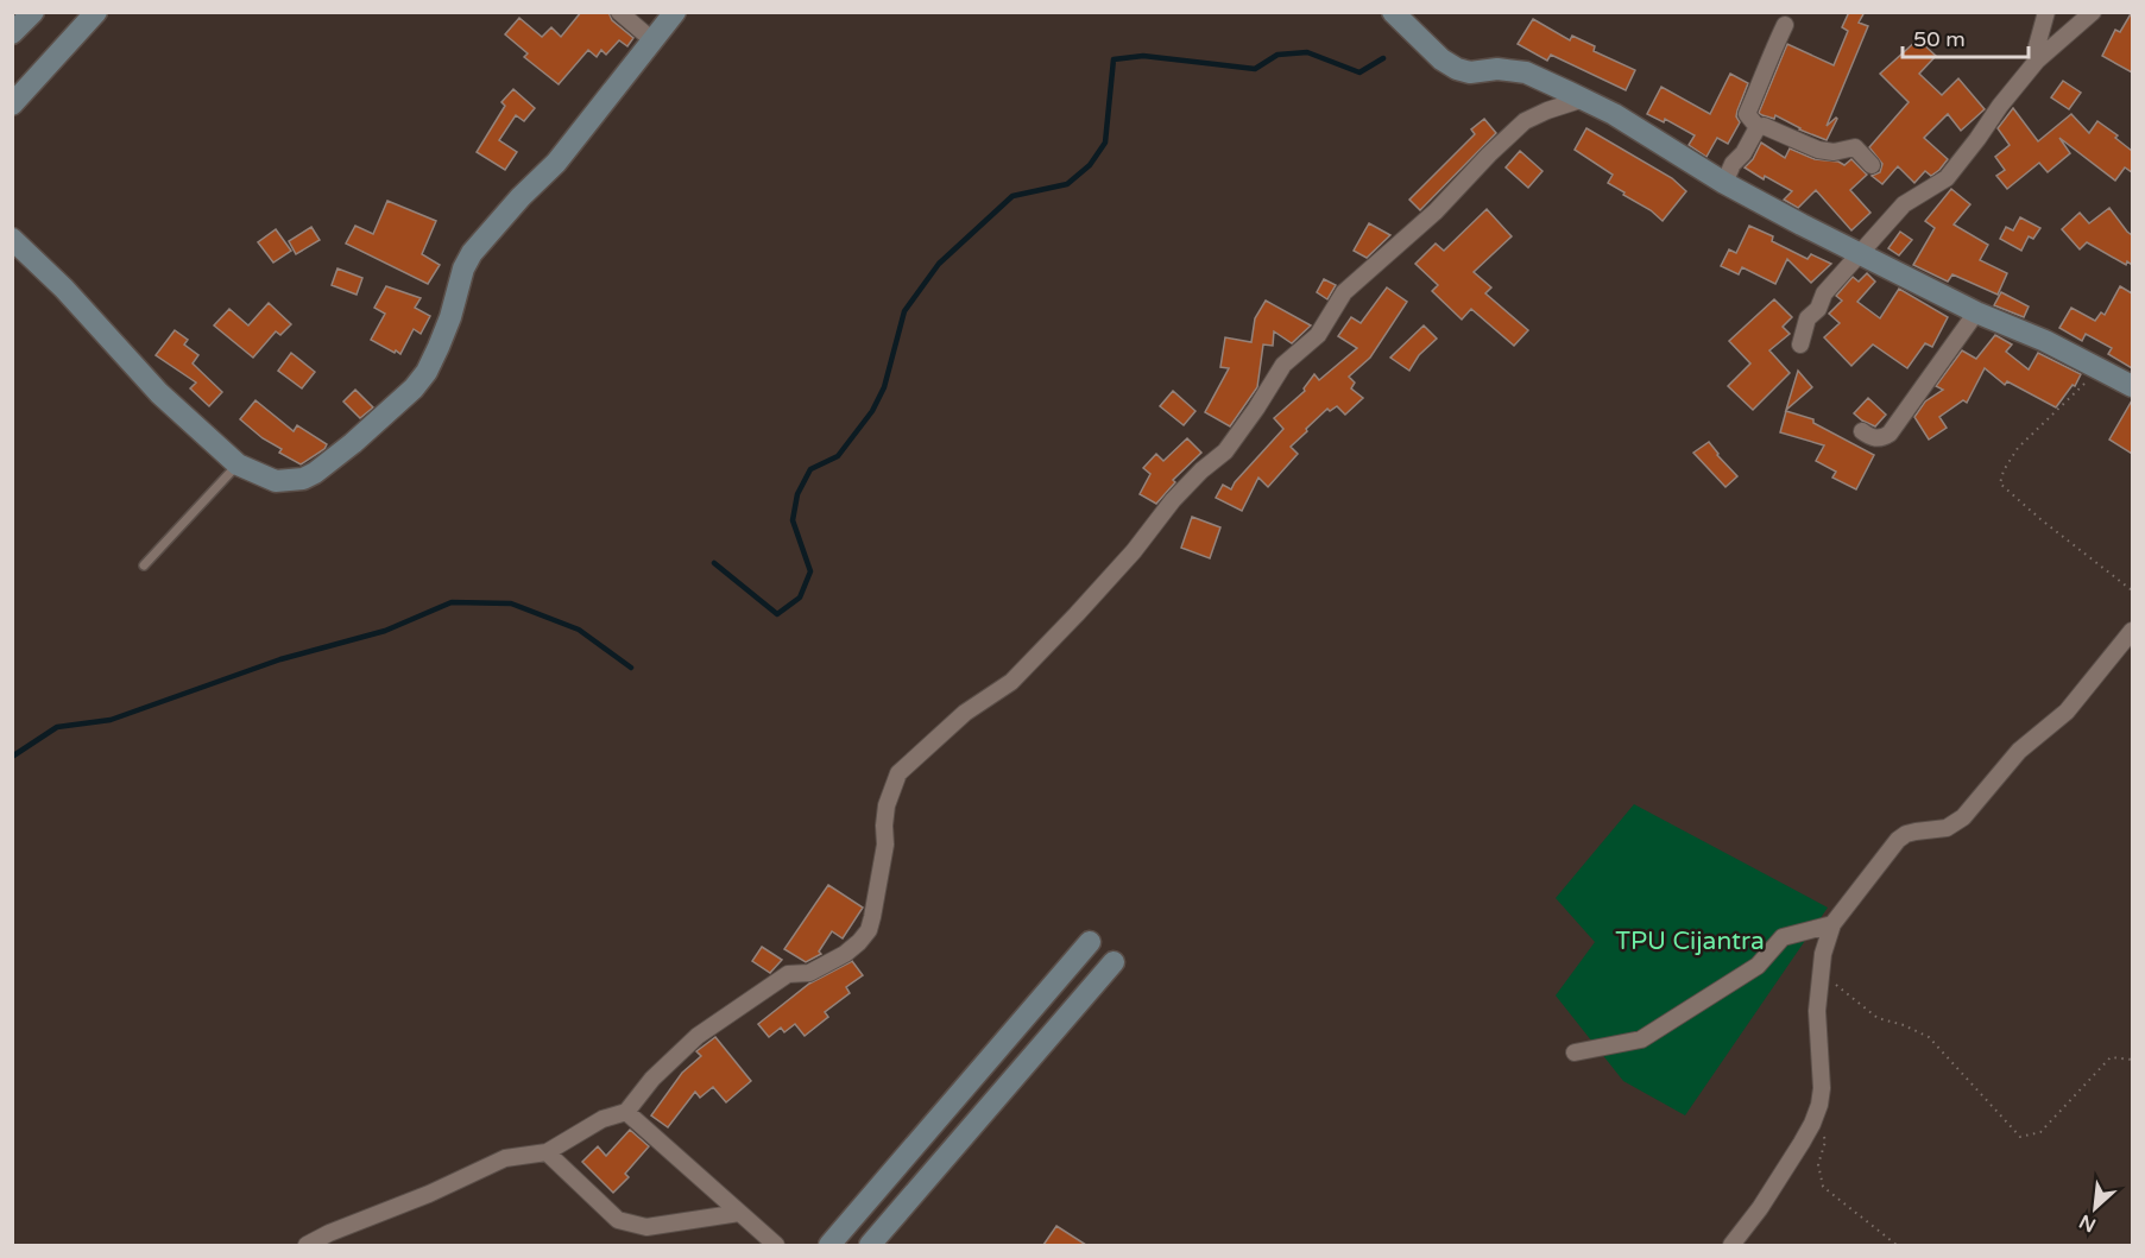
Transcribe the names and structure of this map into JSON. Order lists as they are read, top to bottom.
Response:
{
  "parks": ["TPU Cijantra"],
  "scale_bar": "50 m",
  "north": "bottom left"
}
